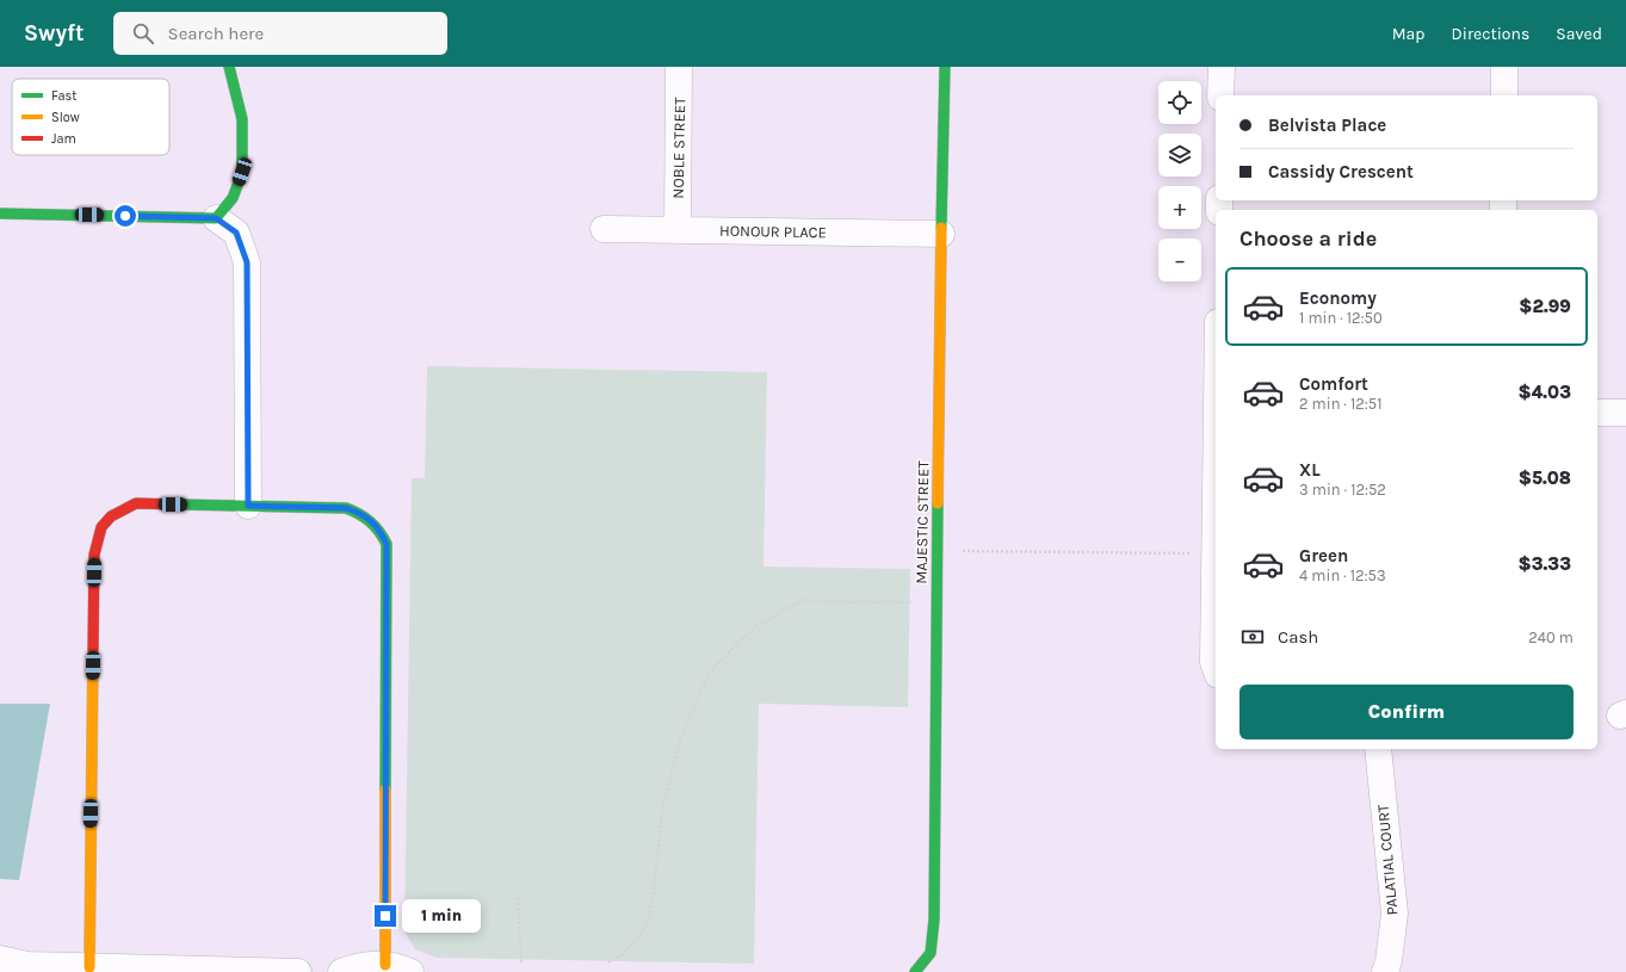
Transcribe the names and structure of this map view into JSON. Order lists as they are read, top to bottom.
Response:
{
  "streets": {
    "street": [
      "NOBLE STREET",
      "HONOUR PLACE",
      "MAJESTIC STREET",
      "PALATIAL COURT"
    ]
  },
  "crossings": [
    ["NOBLE STREET", "HONOUR PLACE"],
    ["HONOUR PLACE", "MAJESTIC STREET"]
  ],
  "legend": ["Fast", "Slow", "Jam"],
  "page": {
    "header": "Swyft",
    "search": "Search here",
    "nav": ["Map", "Directions", "Saved"],
    "map_buttons": ["+", "−"],
    "banner": ["Belvista Place", "Cassidy Crescent"],
    "heading": "Choose a ride",
    "list": [
      {
        "name": "Economy",
        "note": "1 min · 12:50",
        "value": "$2.99"
      },
      {
        "name": "Comfort",
        "note": "2 min · 12:51",
        "value": "$4.03"
      },
      {
        "name": "XL",
        "note": "3 min · 12:52",
        "value": "$5.08"
      },
      {
        "name": "Green",
        "note": "4 min · 12:53",
        "value": "$3.33"
      }
    ],
    "pay": ["Cash", "240 m"],
    "buttons": "Confirm",
    "bubble": "1 min"
  }
}
